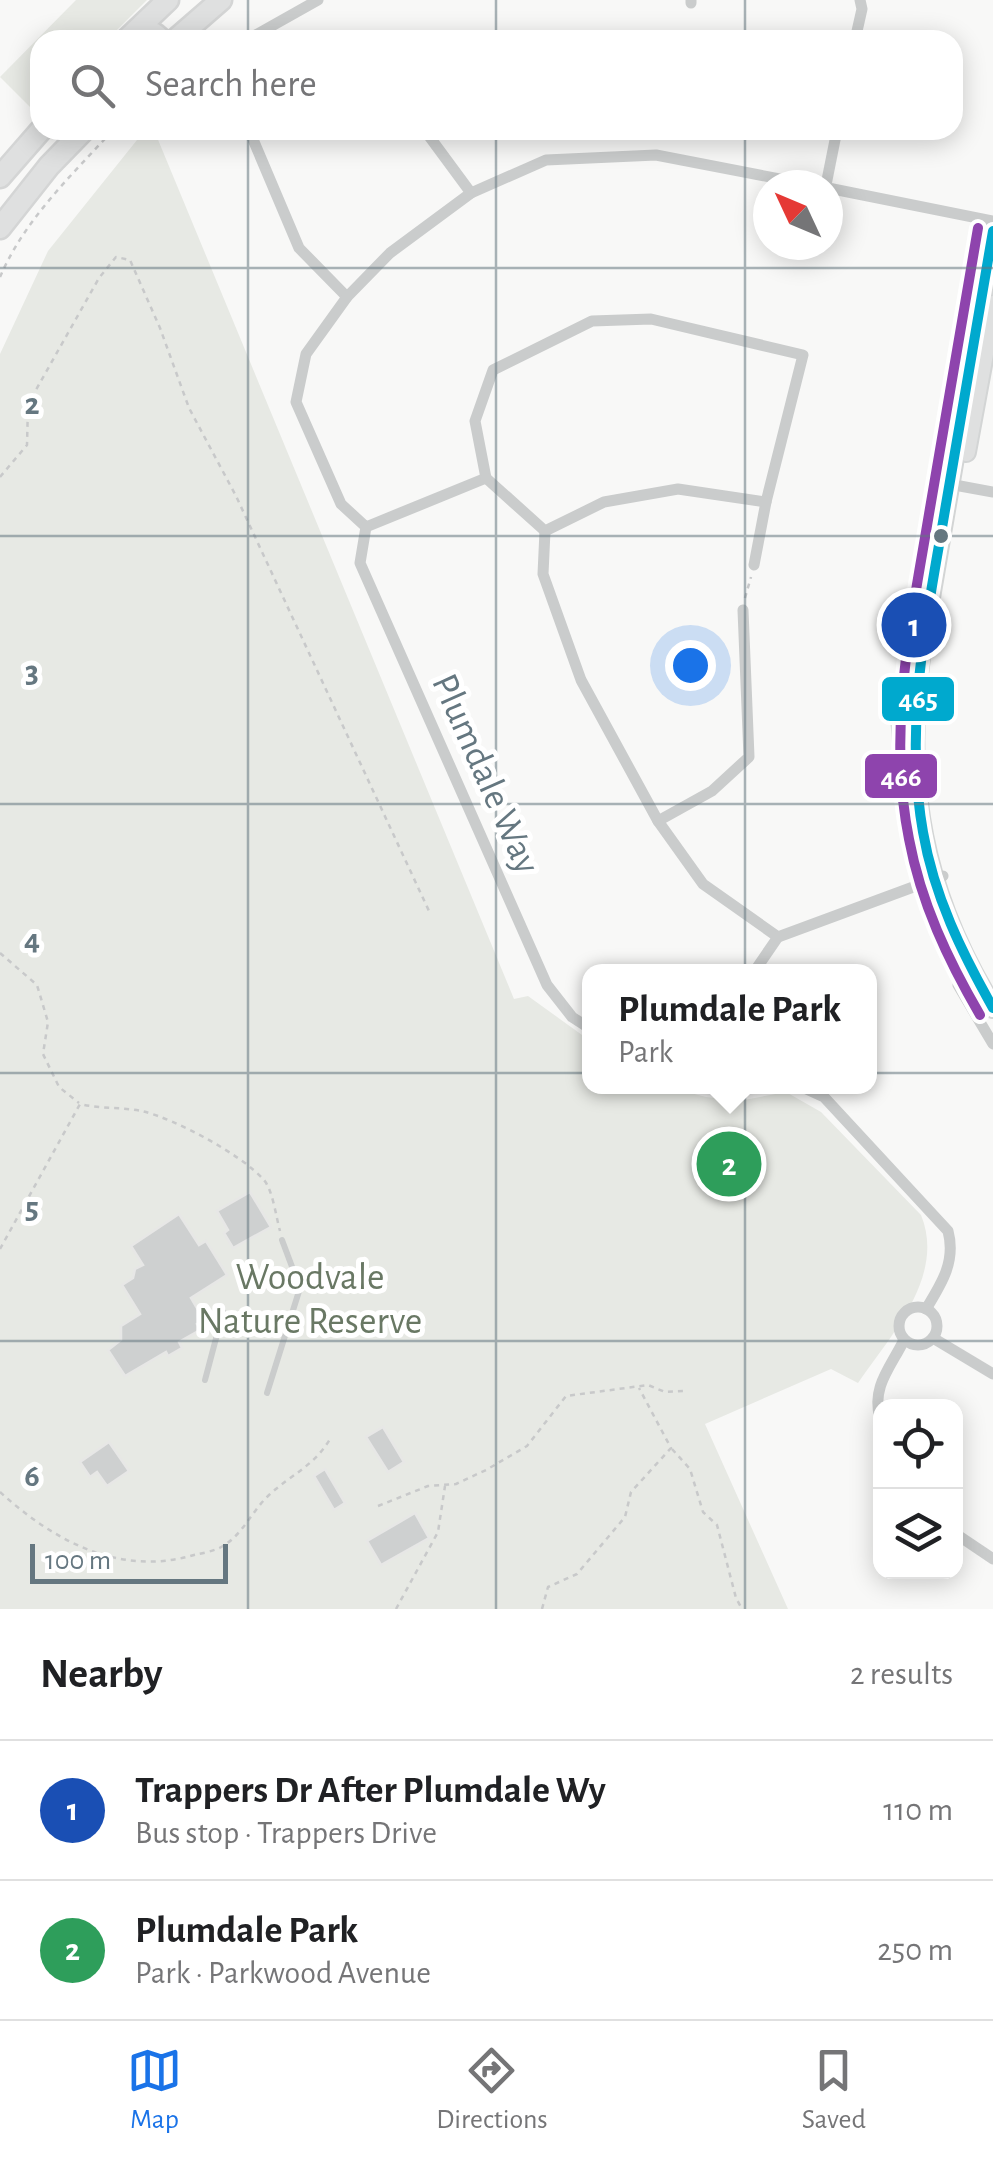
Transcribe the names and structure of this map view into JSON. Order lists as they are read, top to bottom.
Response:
{
  "streets": {
    "street": ["Plumdale Way"]
  },
  "parks": ["Woodvale Nature Reserve"],
  "lines": ["transit line 466", "transit line 465"],
  "scale_bar": "100 m",
  "north": "top left",
  "page": {
    "search": "Search here",
    "pins": ["1", "2"],
    "popup": ["Plumdale Park", "Park"],
    "scale": "100 m",
    "heading": ["Nearby", "2 results"],
    "list": [
      {
        "mark": "1",
        "name": "Trappers Dr After Plumdale Wy",
        "note": "Bus stop · Trappers Drive",
        "value": "110 m"
      },
      {
        "mark": "2",
        "name": "Plumdale Park",
        "note": "Park · Parkwood Avenue",
        "value": "250 m"
      }
    ],
    "nav": ["Map", "Directions", "Saved"]
  },
  "grid": {
    "rows": [
      "2",
      "3",
      "4",
      "5",
      "6"
    ]
  }
}
